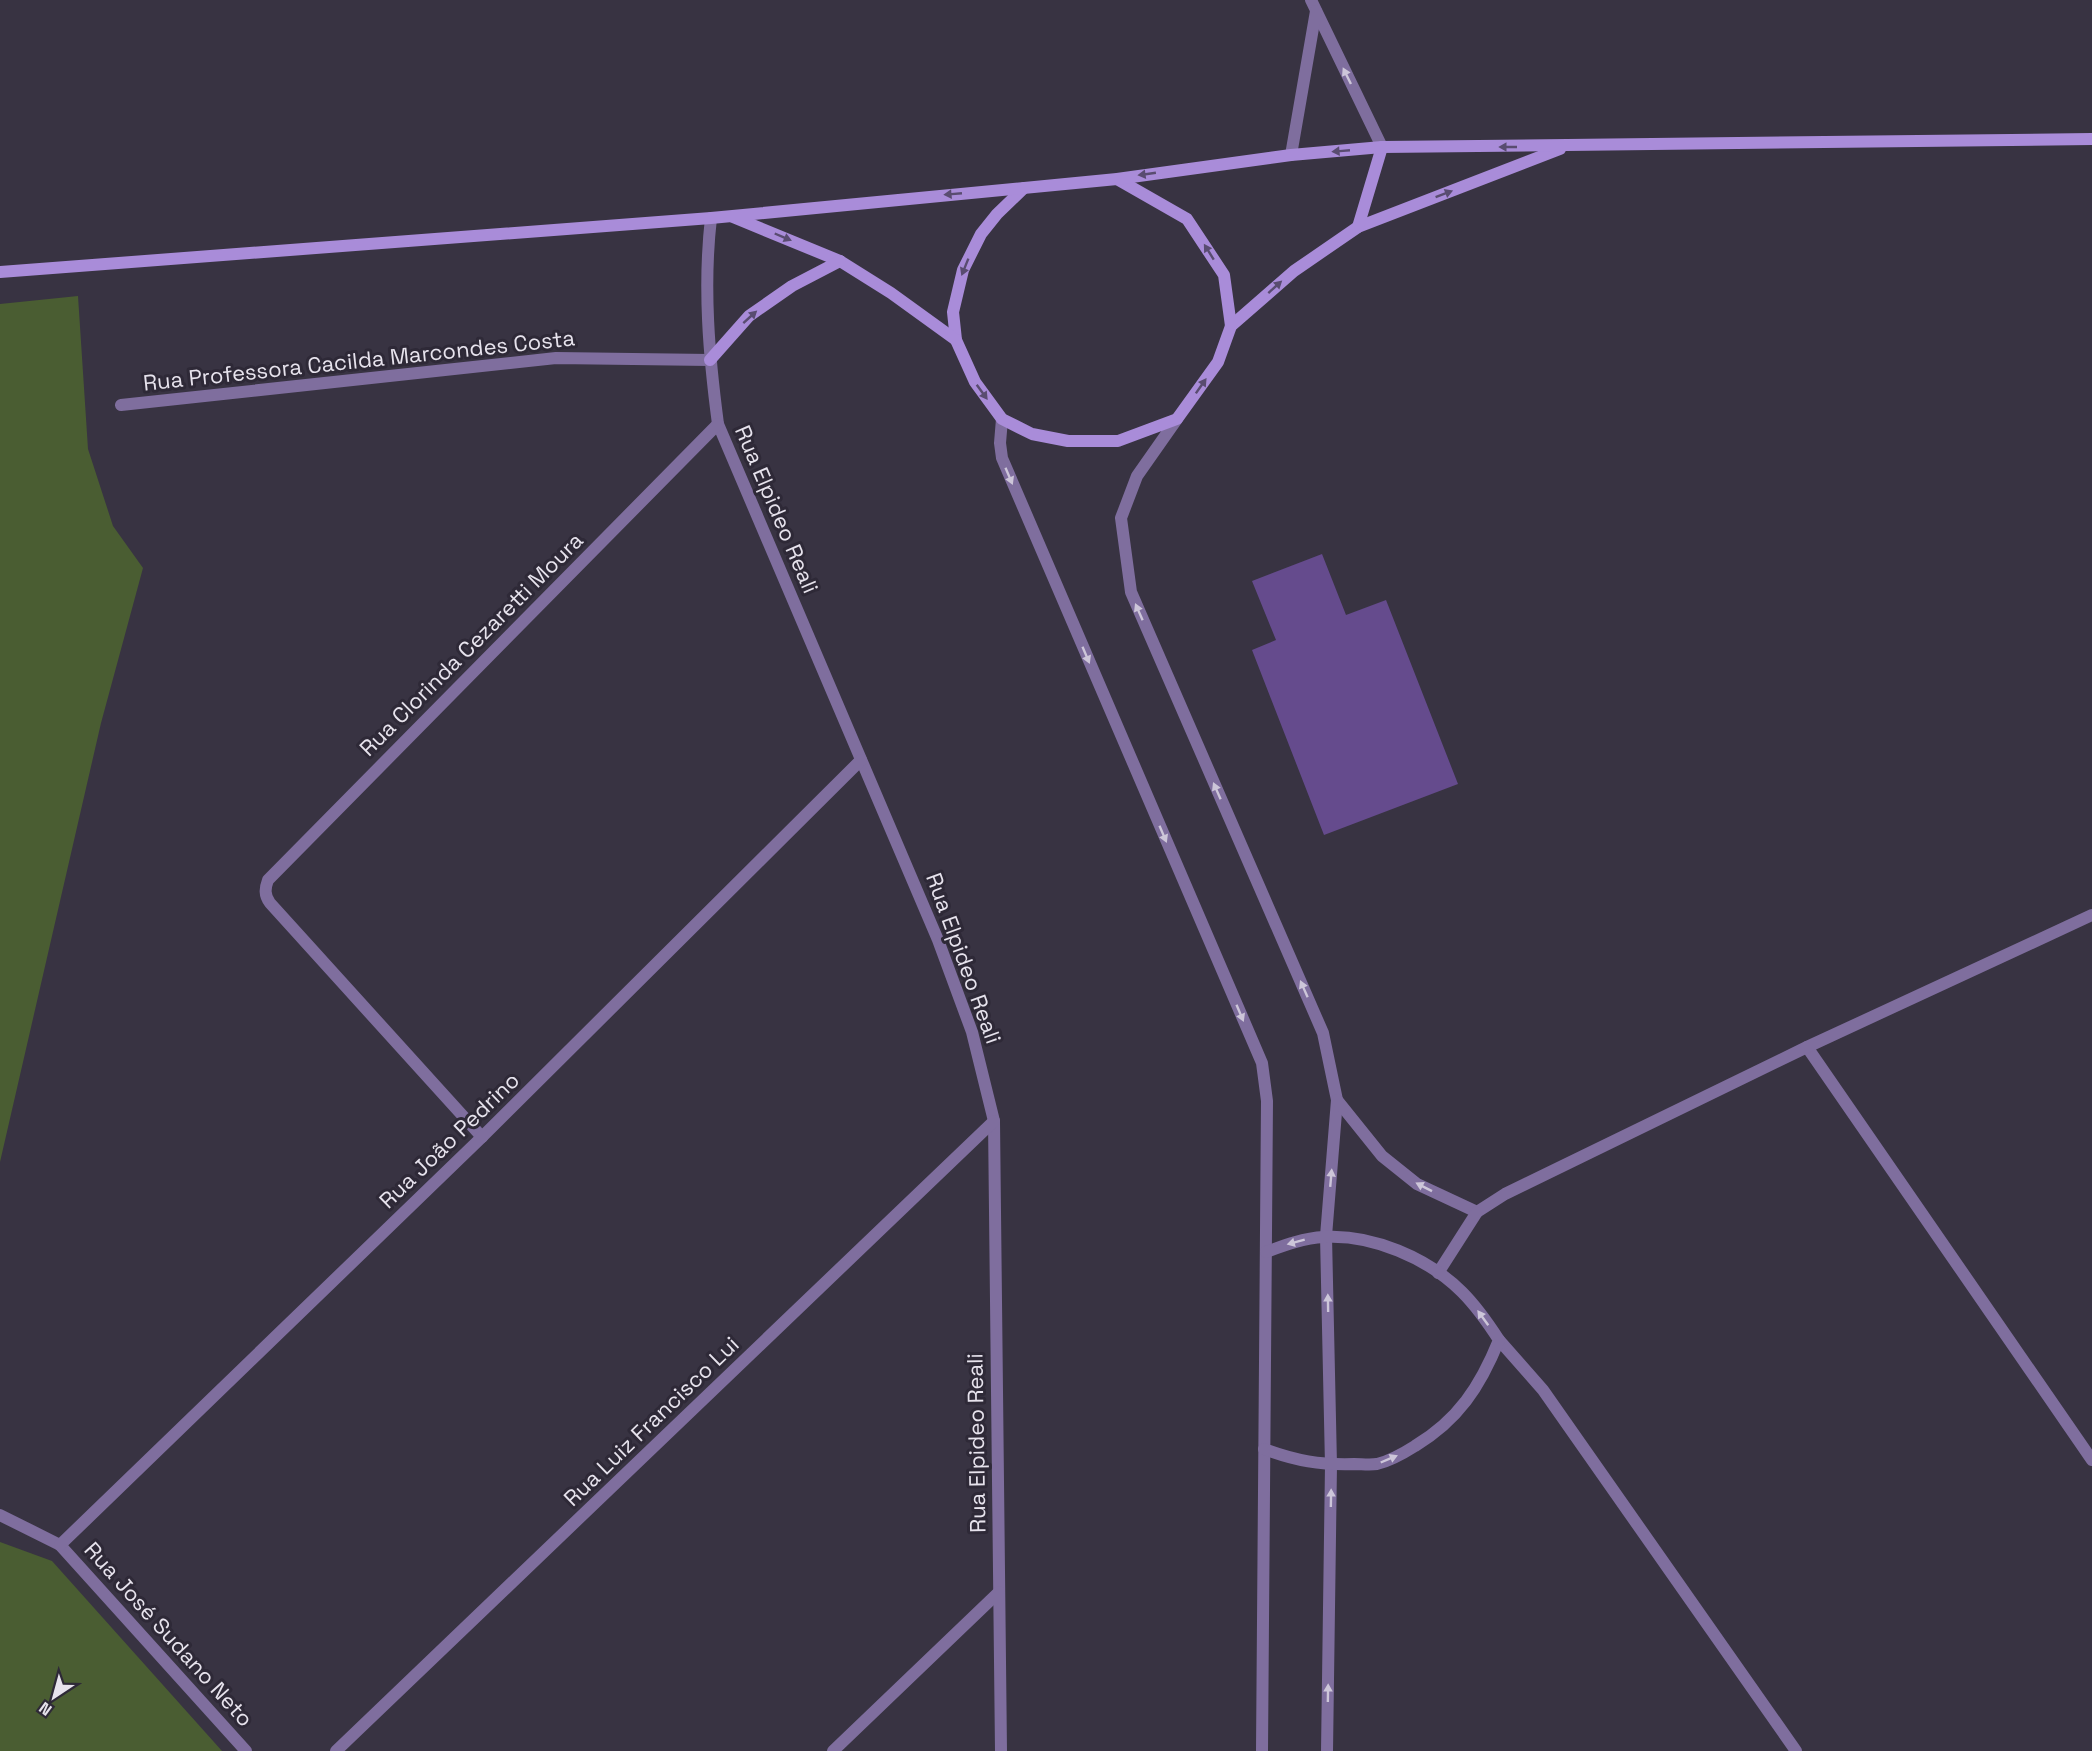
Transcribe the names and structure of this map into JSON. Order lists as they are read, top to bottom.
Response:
{
  "streets": {
    "street": [
      "Rua Professora Cacilda Marcondes Costa",
      "Rua Elpideo Reali",
      "Rua Clorinda Cezaretti Moura",
      "Rua João Pedrino",
      "Rua Luiz Francisco Lui",
      "Rua José Sudano Neto"
    ]
  },
  "crossings": [
    ["Rua Professora Cacilda Marcondes Costa", "Rua Elpideo Reali"],
    ["Rua Elpideo Reali", "Rua Clorinda Cezaretti Moura"],
    ["Rua Elpideo Reali", "Rua João Pedrino"],
    ["Rua Elpideo Reali", "Rua Luiz Francisco Lui"],
    ["Rua Clorinda Cezaretti Moura", "Rua João Pedrino"],
    ["Rua João Pedrino", "Rua José Sudano Neto"]
  ],
  "north": "bottom left"
}
